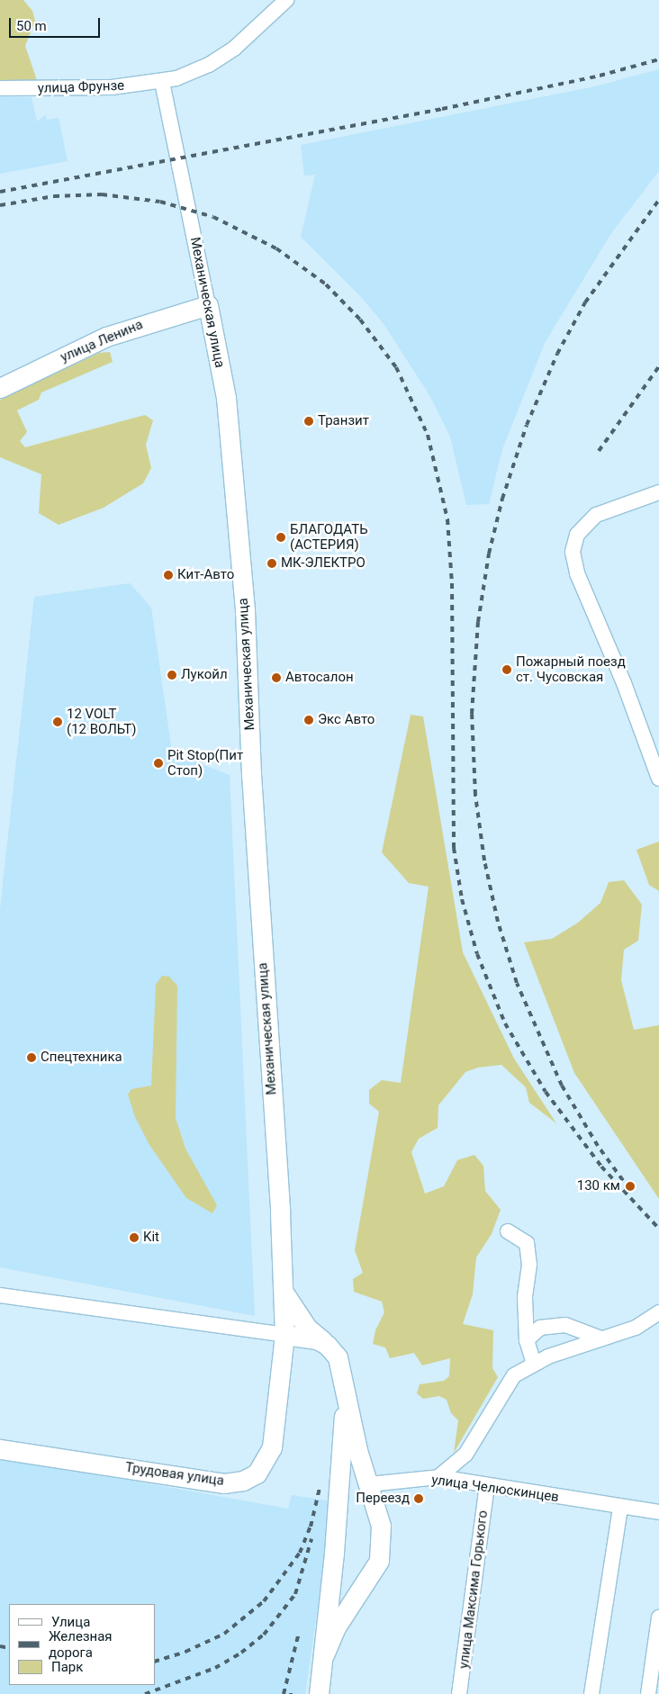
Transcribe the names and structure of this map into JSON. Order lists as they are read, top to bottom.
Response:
{
  "streets": {
    "main road": ["Механическая улица", "улица Ленина", "Трудовая улица"],
    "street": ["улица Фрунзе", "улица Челюскинцев", "улица Максима Горького"]
  },
  "crossings": [
    ["улица Фрунзе", "Механическая улица"],
    ["Механическая улица", "улица Ленина"],
    ["Механическая улица", "Трудовая улица"],
    ["улица Челюскинцев", "улица Максима Горького"]
  ],
  "places": [
    "Транзит",
    "БЛАГОДАТЬ (АСТЕРИЯ)",
    "МК-ЭЛЕКТРО",
    "Кит-Авто",
    "Пожарный поезд ст. Чусовская",
    "Лукойл",
    "Автосалон",
    "Экс Авто",
    "12 VOLT (12 ВОЛЬТ)",
    "Pit Stop(Пит Стоп)",
    "Спецтехника",
    "130 км",
    "Kit",
    "Переезд"
  ],
  "legend": ["Улица", "Железная дорога", "Парк"],
  "scale_bar": "50 m"
}
